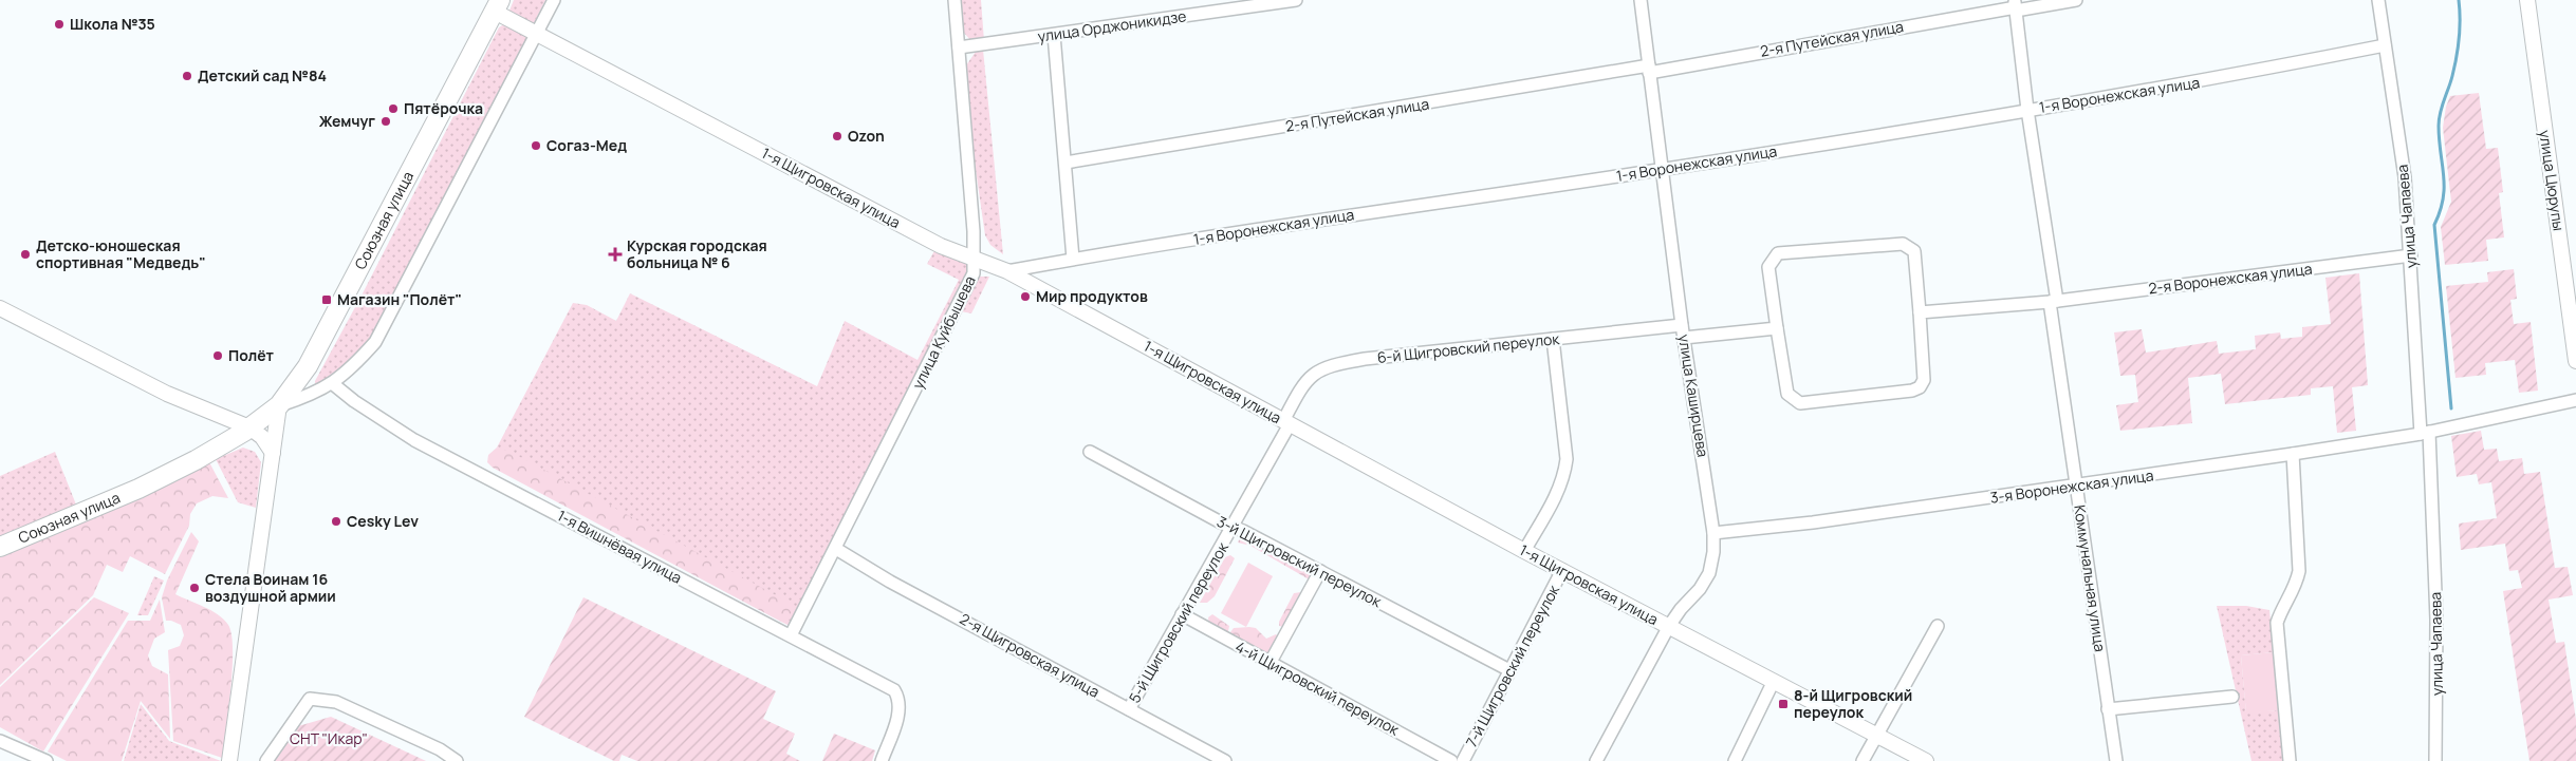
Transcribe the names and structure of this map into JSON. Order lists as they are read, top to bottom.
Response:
{
  "streets": {
    "main road": ["Союзная улица"],
    "street": [
      "улица Орджоникидзе",
      "2-я Путейская улица",
      "1-я Воронежская улица",
      "улица Цюрупы",
      "1-я Щигровская улица",
      "улица Чапаева",
      "2-я Воронежская улица",
      "улица Куйбышева",
      "6-й Щигровский переулок",
      "улица Каширцева",
      "3-я Воронежская улица",
      "1-я Вишнёвая улица",
      "3-й Щигровский переулок",
      "Коммунальная улица",
      "5-й Щигровский переулок",
      "2-я Щигровская улица",
      "7-й Щигровский переулок",
      "4-й Щигровский переулок"
    ]
  },
  "crossings": [
    ["улица Орджоникидзе", "улица Куйбышева"],
    ["2-я Путейская улица", "улица Каширцева"],
    ["2-я Путейская улица", "Коммунальная улица"],
    ["1-я Воронежская улица", "1-я Щигровская улица"],
    ["1-я Воронежская улица", "улица Чапаева"],
    ["1-я Воронежская улица", "улица Каширцева"],
    ["1-я Воронежская улица", "Коммунальная улица"],
    ["1-я Щигровская улица", "Союзная улица"],
    ["1-я Щигровская улица", "улица Куйбышева"],
    ["1-я Щигровская улица", "6-й Щигровский переулок"],
    ["1-я Щигровская улица", "улица Каширцева"],
    ["1-я Щигровская улица", "5-й Щигровский переулок"],
    ["1-я Щигровская улица", "7-й Щигровский переулок"],
    ["улица Чапаева", "2-я Воронежская улица"],
    ["улица Чапаева", "3-я Воронежская улица"],
    ["2-я Воронежская улица", "Коммунальная улица"],
    ["улица Куйбышева", "1-я Вишнёвая улица"],
    ["улица Куйбышева", "2-я Щигровская улица"],
    ["6-й Щигровский переулок", "улица Каширцева"],
    ["6-й Щигровский переулок", "5-й Щигровский переулок"],
    ["улица Каширцева", "3-я Воронежская улица"],
    ["3-я Воронежская улица", "Коммунальная улица"],
    ["3-й Щигровский переулок", "5-й Щигровский переулок"],
    ["3-й Щигровский переулок", "7-й Щигровский переулок"],
    ["5-й Щигровский переулок", "2-я Щигровская улица"],
    ["5-й Щигровский переулок", "4-й Щигровский переулок"]
  ],
  "parks": ["СНТ \"Икар\""],
  "places": {
    "other": [
      "Школа №35",
      "Детский сад №84",
      "Пятёрочка",
      "Жемчуг",
      "Ozon",
      "Согаз-Мед",
      "Детско-юношеская спортивная \"Медведь\"",
      "Мир продуктов",
      "Полёт",
      "Cesky Lev",
      "Стела Воинам 16 воздушной армии"
    ],
    "health": ["Курская городская больница № 6"],
    "transit": ["Магазин \"Полёт\"", "8-й Щигровский переулок"]
  }
}
